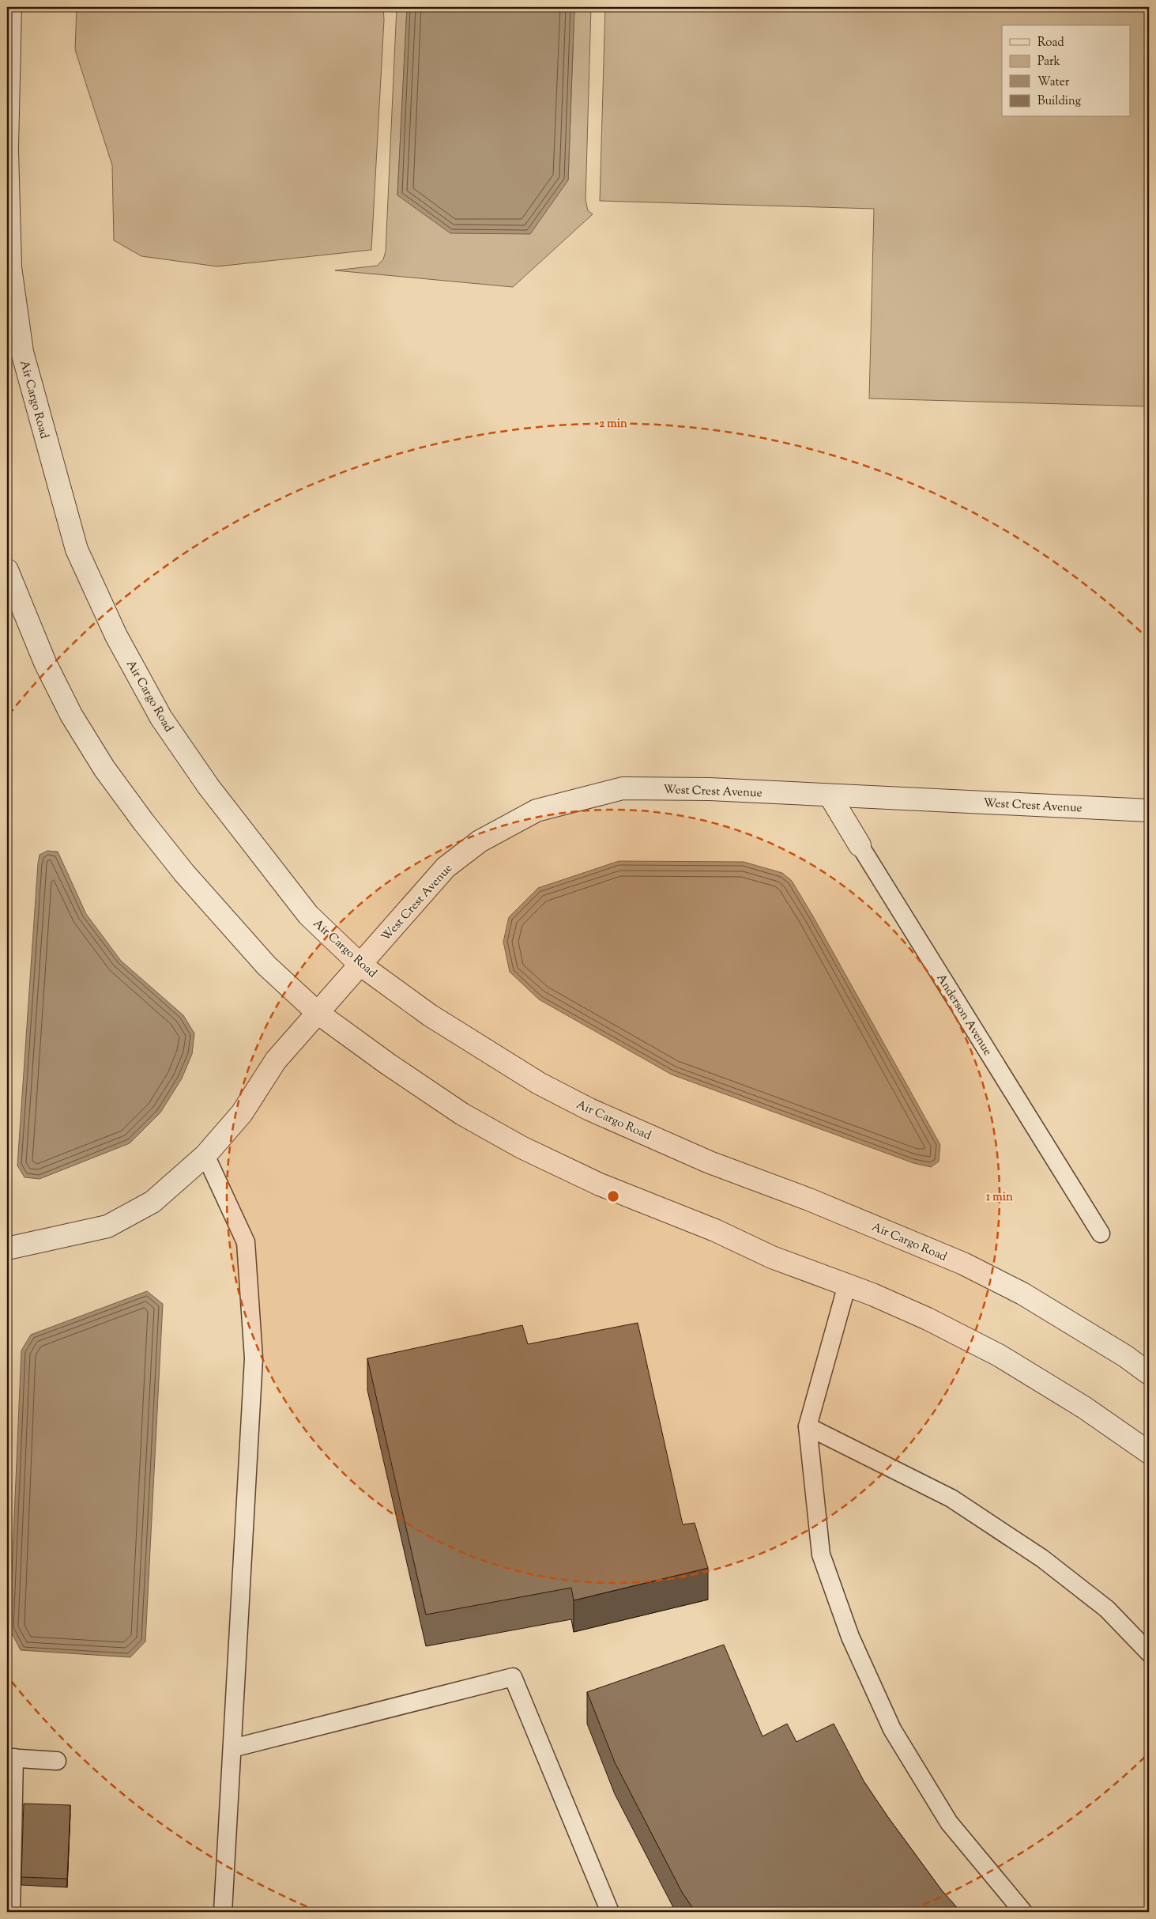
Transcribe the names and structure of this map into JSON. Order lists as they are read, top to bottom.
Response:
{
  "streets": {
    "street": ["Air Cargo Road", "West Crest Avenue", "Anderson Avenue"]
  },
  "crossings": [
    ["Air Cargo Road", "West Crest Avenue"],
    ["West Crest Avenue", "Anderson Avenue"]
  ],
  "legend": [
    "Road",
    "Park",
    "Water",
    "Building"
  ],
  "rings": ["2 min", "1 min"]
}
